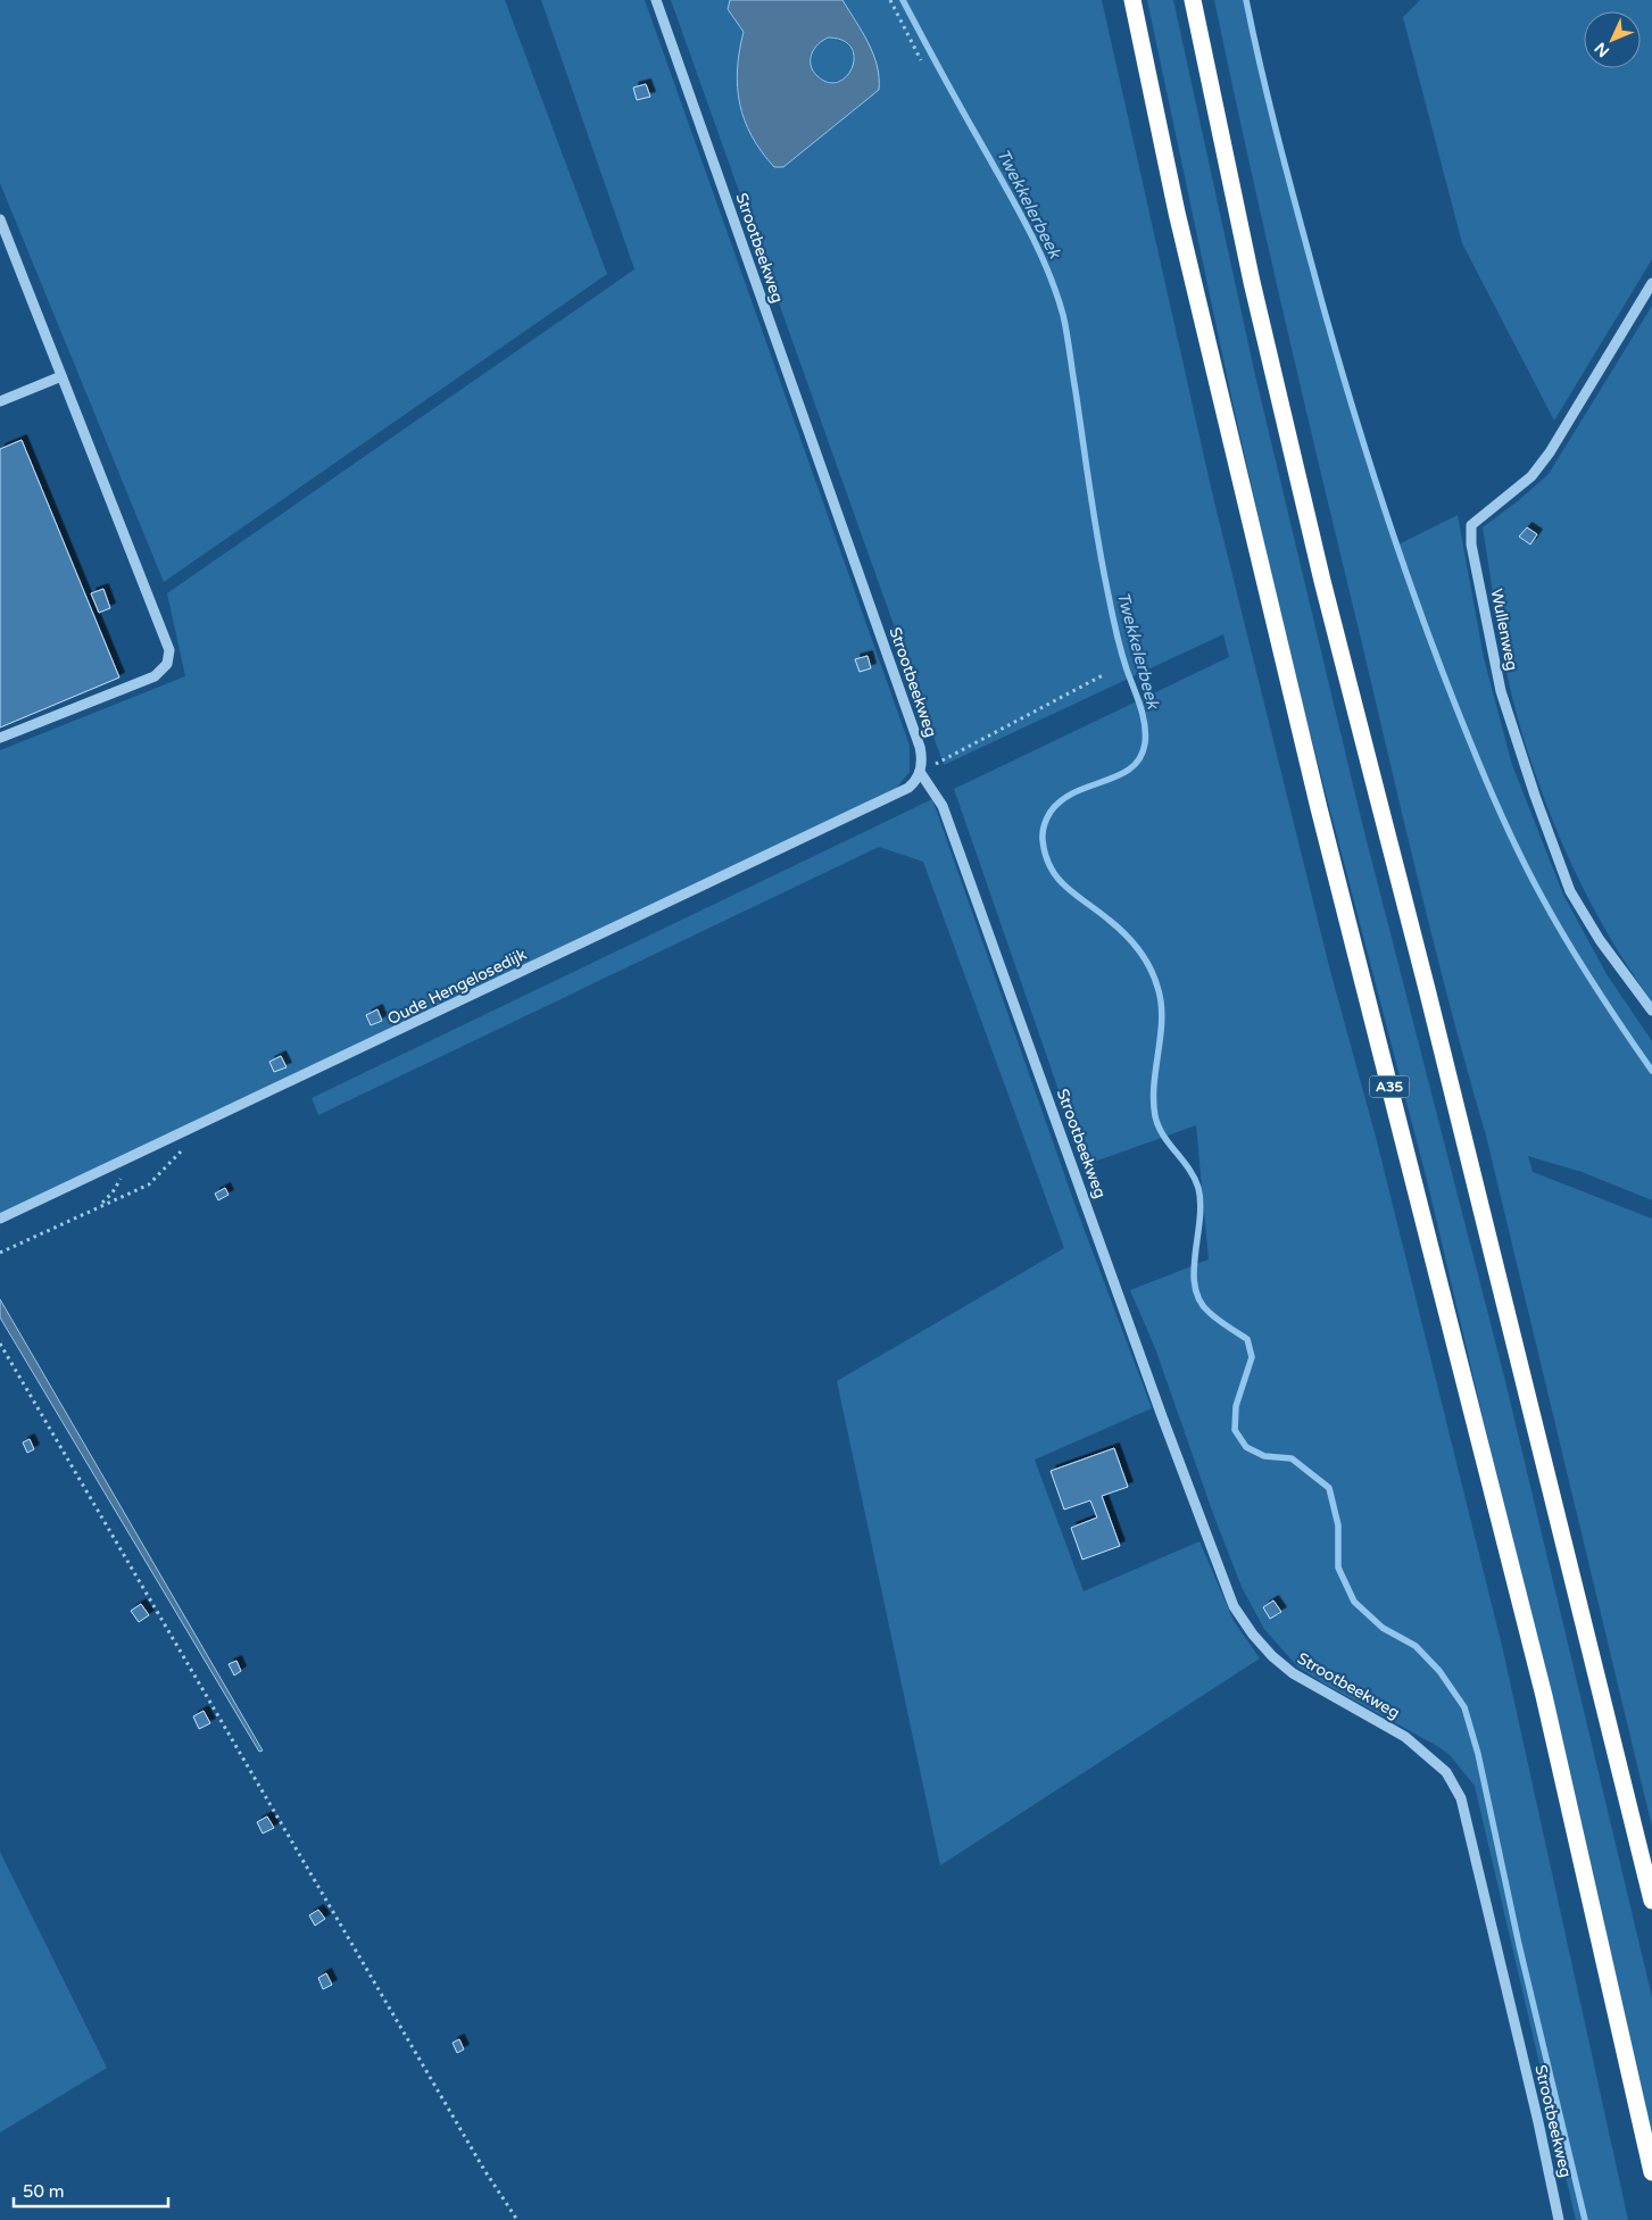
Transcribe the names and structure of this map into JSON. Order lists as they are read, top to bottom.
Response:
{
  "streets": {
    "highway": ["A35"],
    "street": ["Strootbeekweg", "Wullenweg", "Oude Hengelosedijk"]
  },
  "crossings": [
    ["Strootbeekweg", "Oude Hengelosedijk"]
  ],
  "water": ["Twekkelerbeek"],
  "scale_bar": "50 m",
  "north": "bottom left"
}
